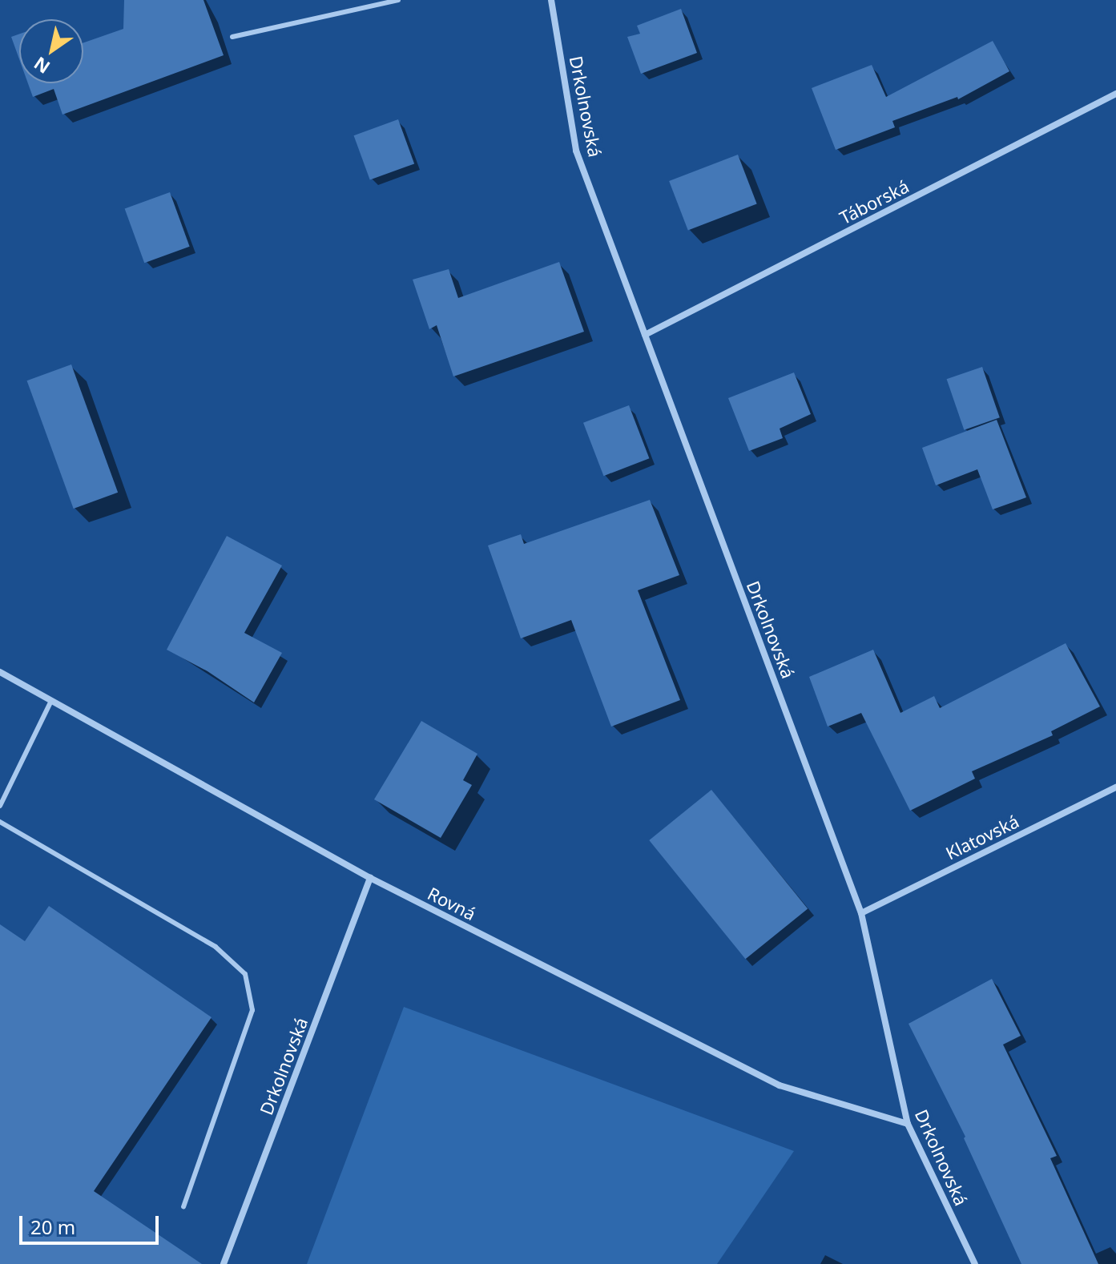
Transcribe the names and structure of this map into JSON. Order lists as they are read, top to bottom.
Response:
{
  "streets": {
    "street": [
      "Drkolnovská",
      "Táborská",
      "Klatovská",
      "Rovná"
    ]
  },
  "crossings": [
    ["Drkolnovská", "Táborská"],
    ["Drkolnovská", "Klatovská"],
    ["Drkolnovská", "Rovná"]
  ],
  "scale_bar": "20 m",
  "north": "bottom left"
}
